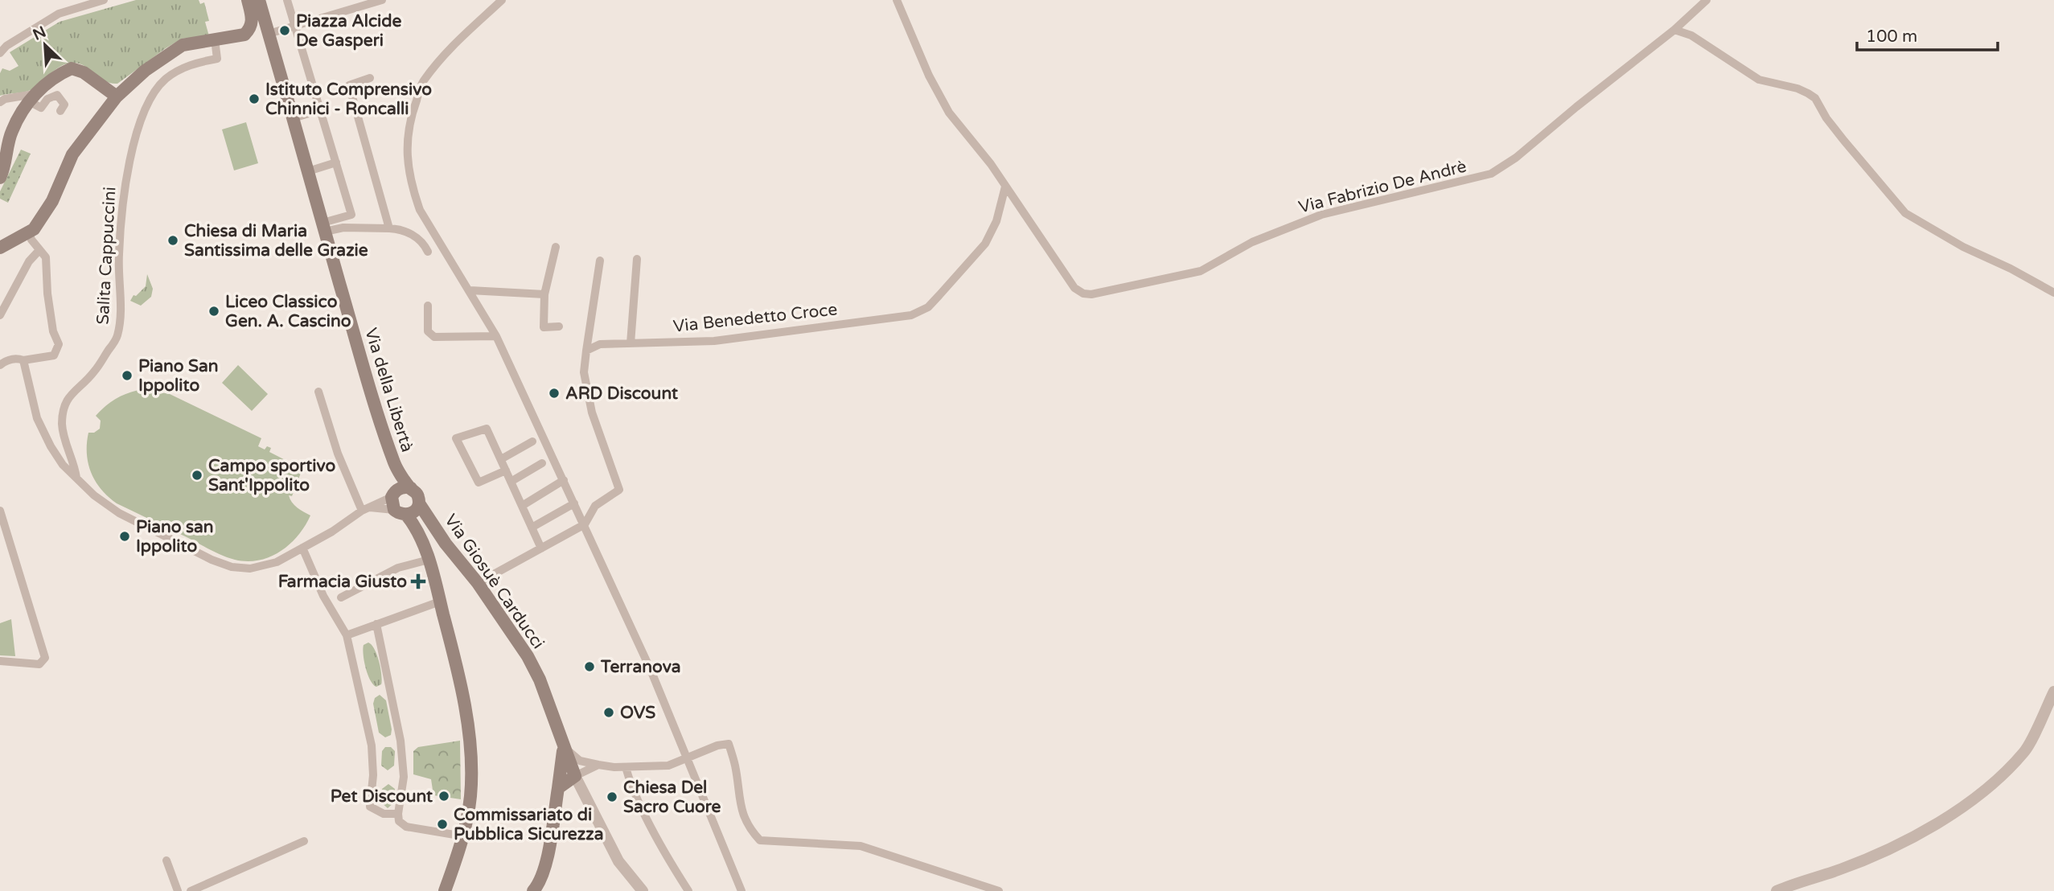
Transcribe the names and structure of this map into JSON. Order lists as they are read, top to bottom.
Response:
{
  "streets": {
    "main road": ["Via della Libertà", "Via Giosuè Carducci"],
    "street": ["Via Fabrizio De Andrè", "Salita Cappuccini", "Via Benedetto Croce"]
  },
  "crossings": [
    ["Via Fabrizio De Andrè", "Via Benedetto Croce"],
    ["Via della Libertà", "Via Giosuè Carducci"]
  ],
  "places": {
    "other": [
      "Piazza Alcide De Gasperi",
      "Istituto Comprensivo Chinnici - Roncalli",
      "Chiesa di Maria Santissima delle Grazie",
      "Liceo Classico Gen. A. Cascino",
      "Piano San Ippolito",
      "ARD Discount",
      "Campo sportivo Sant'Ippolito",
      "Piano san Ippolito",
      "Terranova",
      "OVS",
      "Pet Discount",
      "Chiesa Del Sacro Cuore",
      "Commissariato di Pubblica Sicurezza"
    ],
    "health": ["Farmacia Giusto"]
  },
  "scale_bar": "100 m",
  "north": "top left"
}
